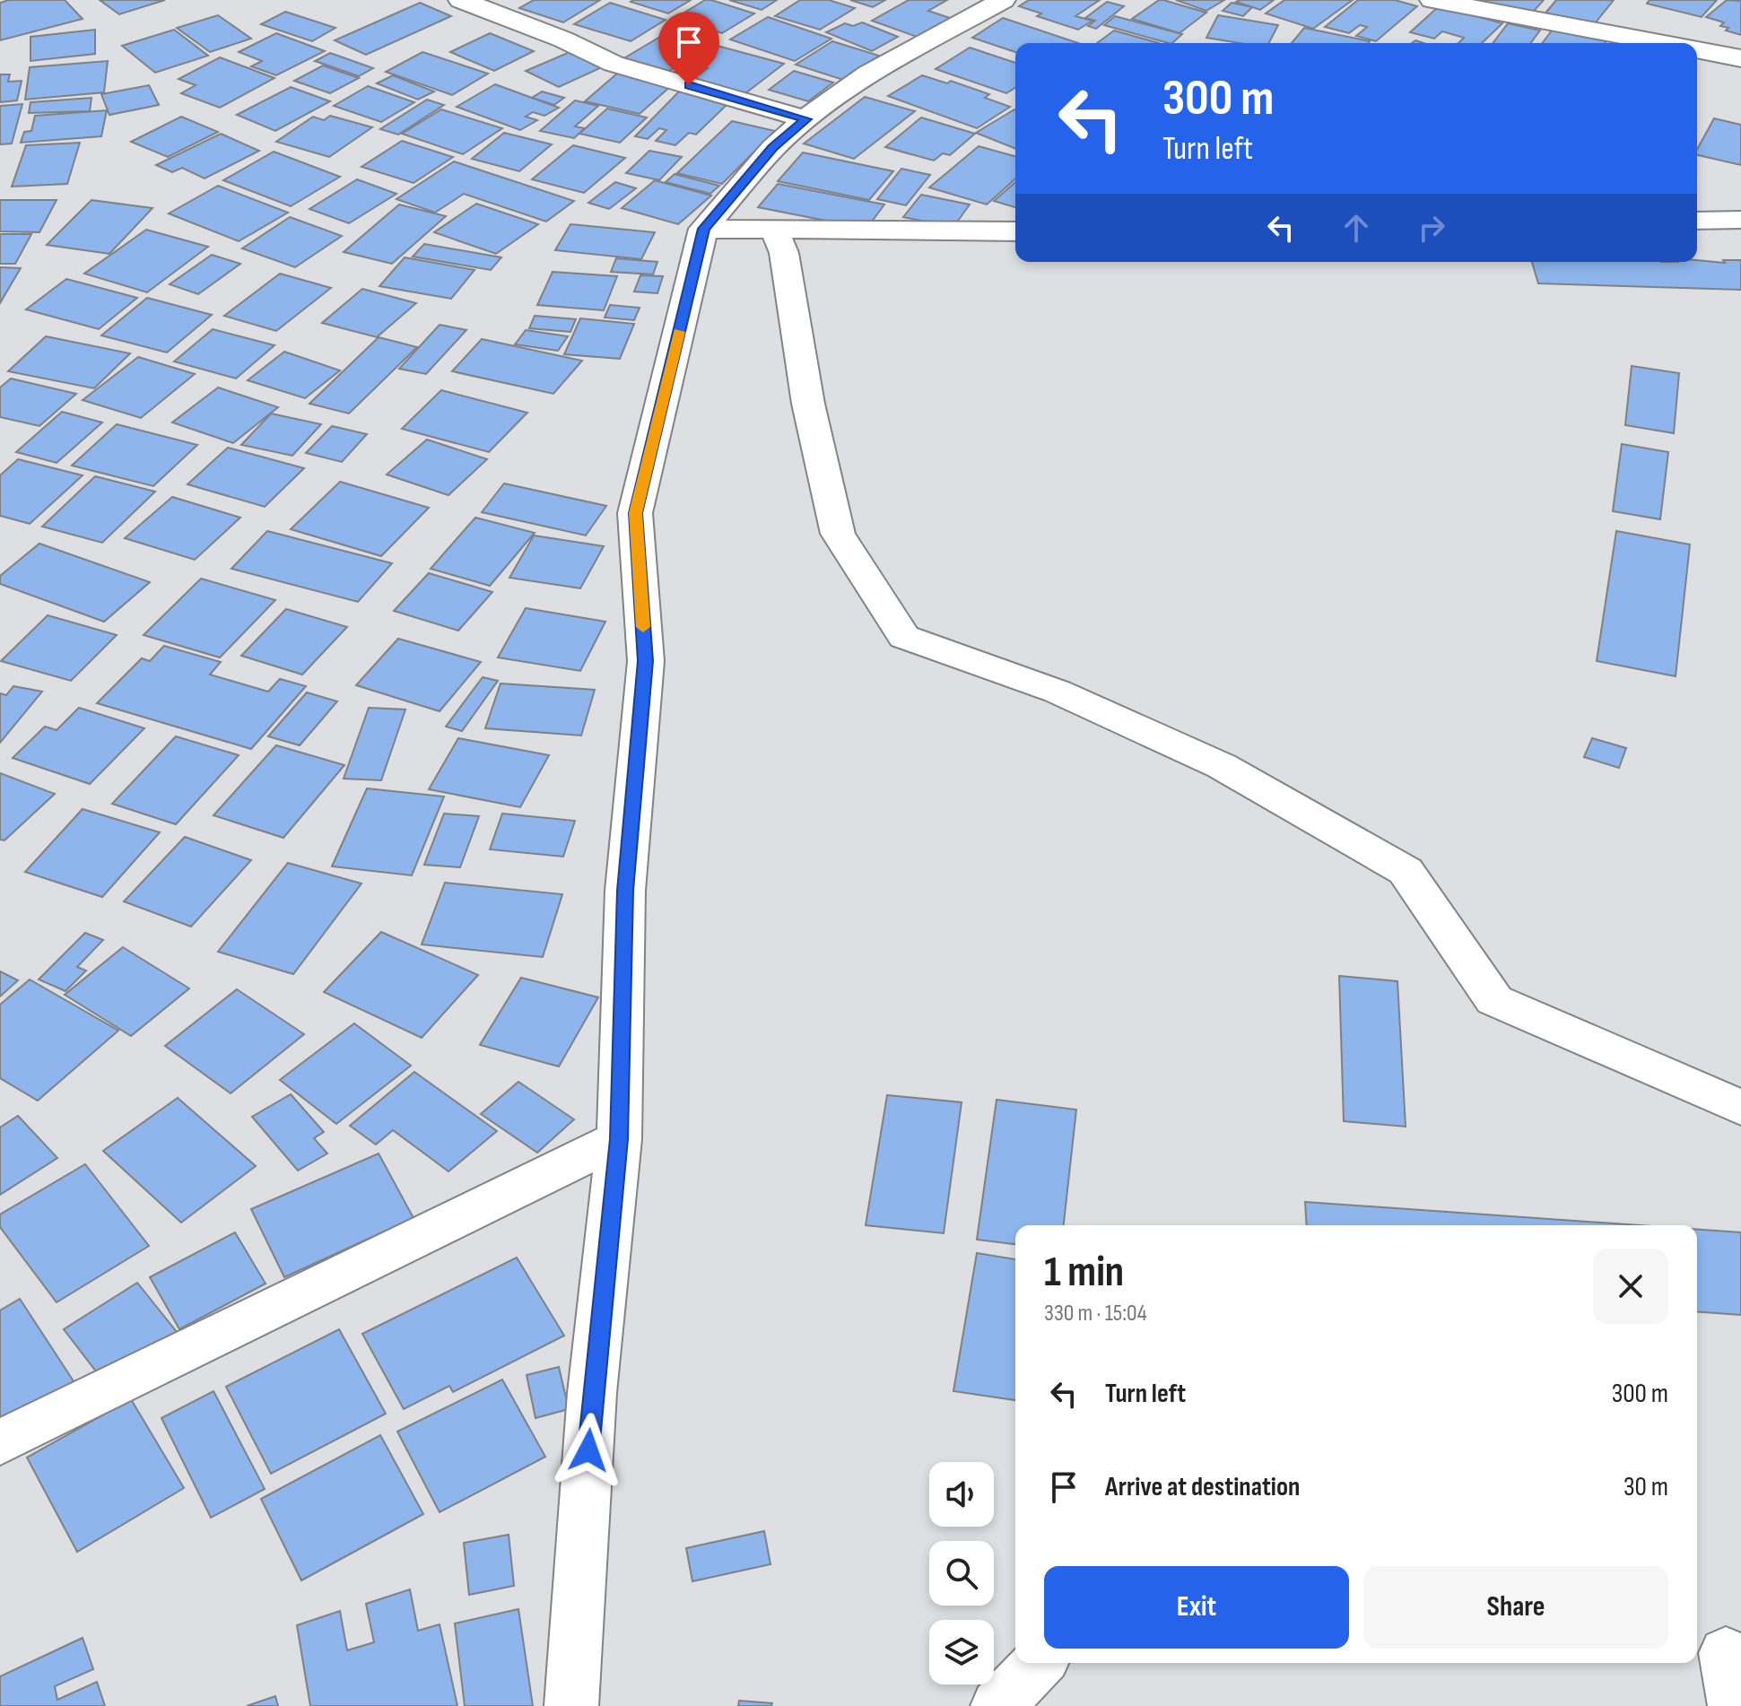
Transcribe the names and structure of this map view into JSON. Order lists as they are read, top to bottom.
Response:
{
  "page": {
    "turn": ["300 m", "Turn left"],
    "heading": ["1 min", "330 m · 15:04"],
    "list": [
      {
        "name": "Turn left",
        "value": "300 m"
      },
      {
        "name": "Arrive at destination",
        "value": "30 m"
      }
    ],
    "buttons": ["Exit", "Share"]
  }
}
